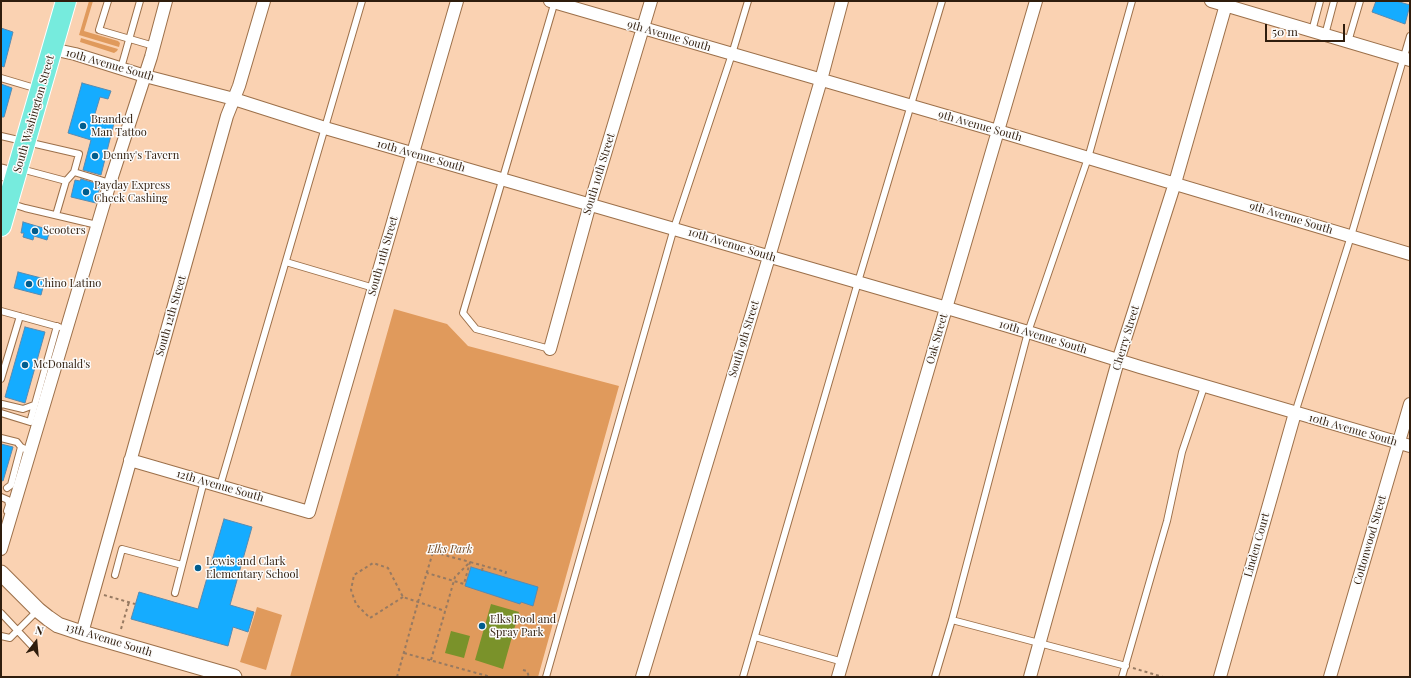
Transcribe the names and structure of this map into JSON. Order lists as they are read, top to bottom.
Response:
{
  "streets": {
    "main road": ["South Washington Street"],
    "street": [
      "9th Avenue South",
      "10th Avenue South",
      "South 10th Street",
      "South 11th Street",
      "South 12th Street",
      "Cherry Street",
      "South 9th Street",
      "Oak Street",
      "12th Avenue South",
      "Cottonwood Street",
      "Linden Court",
      "13th Avenue South"
    ]
  },
  "crossings": [
    ["9th Avenue South", "South 10th Street"],
    ["9th Avenue South", "Cherry Street"],
    ["9th Avenue South", "South 9th Street"],
    ["9th Avenue South", "Oak Street"],
    ["10th Avenue South", "South Washington Street"],
    ["10th Avenue South", "South 10th Street"],
    ["10th Avenue South", "South 11th Street"],
    ["10th Avenue South", "South 12th Street"],
    ["10th Avenue South", "Cherry Street"],
    ["10th Avenue South", "South 9th Street"],
    ["10th Avenue South", "Oak Street"],
    ["10th Avenue South", "Cottonwood Street"],
    ["10th Avenue South", "Linden Court"],
    ["South 11th Street", "12th Avenue South"],
    ["South 12th Street", "12th Avenue South"],
    ["South 12th Street", "13th Avenue South"]
  ],
  "parks": ["Elks Park"],
  "places": [
    "Branded Man Tattoo",
    "Denny's Tavern",
    "Payday Express Check Cashing",
    "Scooters",
    "Chino Latino",
    "McDonald's",
    "Lewis and Clark Elementary School",
    "Elks Pool and Spray Park"
  ],
  "scale_bar": "50 m",
  "north": "top"
}
